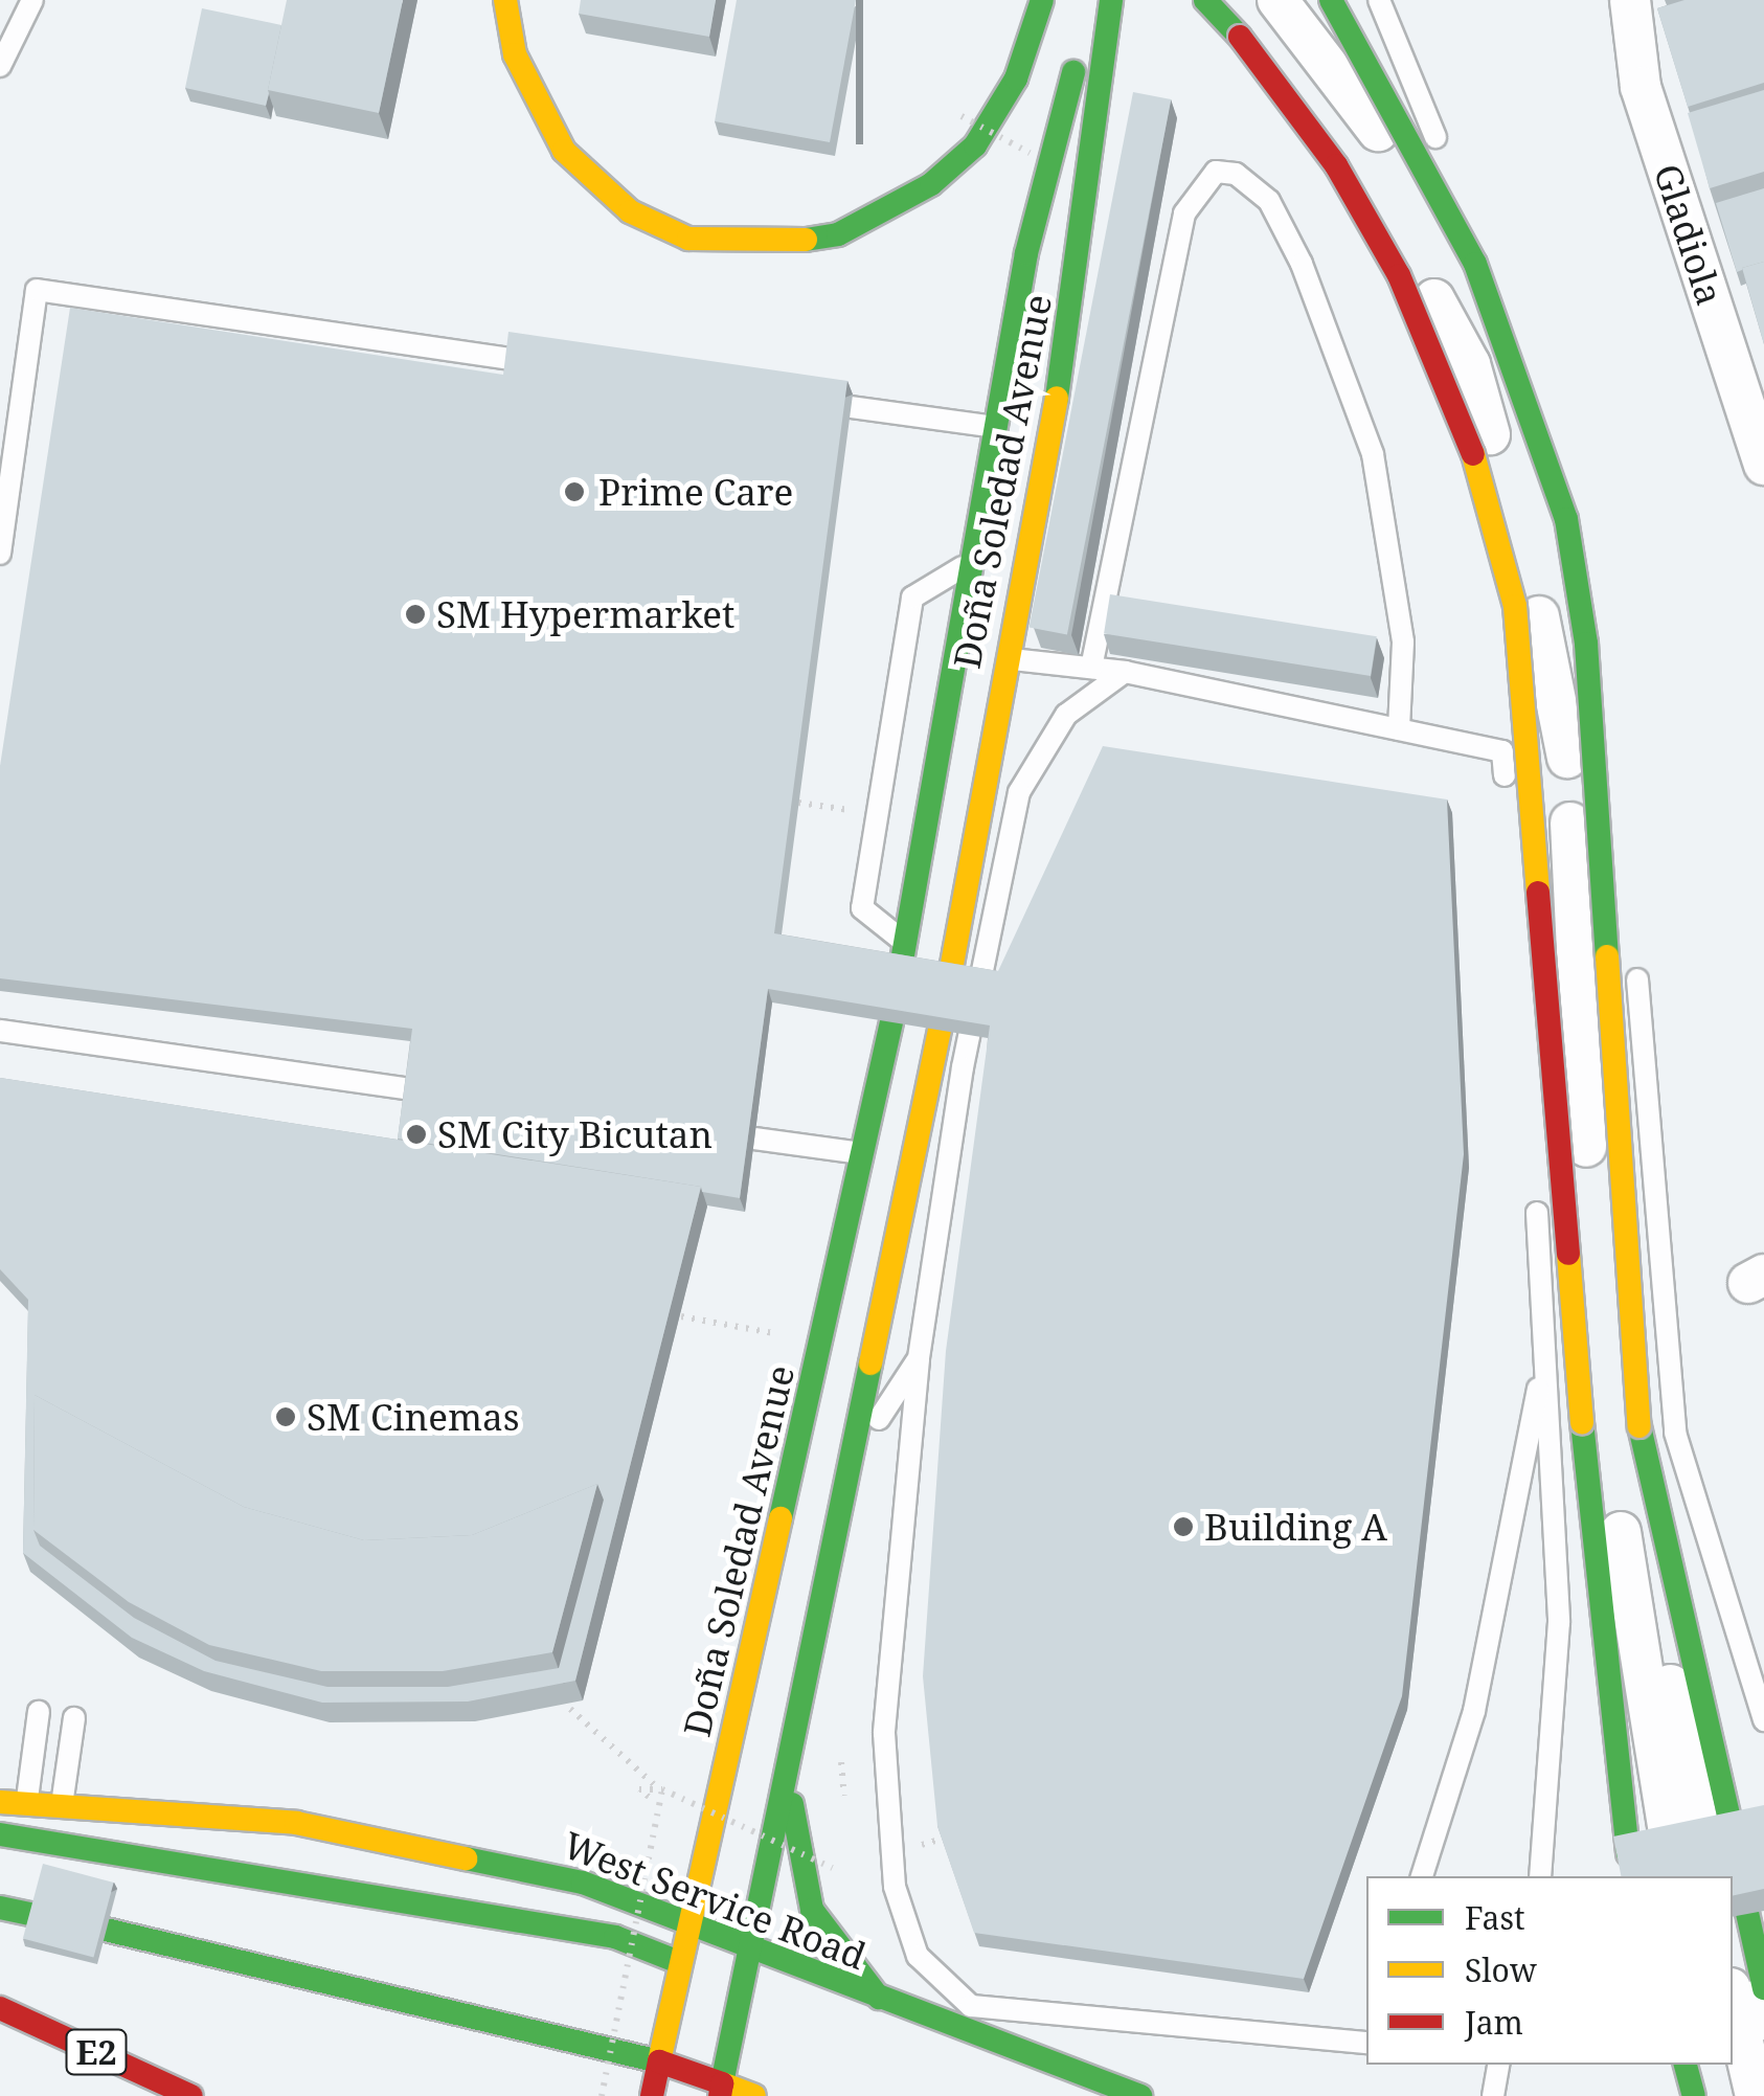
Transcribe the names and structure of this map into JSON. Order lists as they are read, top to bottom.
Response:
{
  "streets": {
    "main road": ["Doña Soledad Avenue", "West Service Road", "E2"],
    "street": ["Gladiola"]
  },
  "crossings": [
    ["Doña Soledad Avenue", "West Service Road"]
  ],
  "places": [
    "Prime Care",
    "SM Hypermarket",
    "SM City Bicutan",
    "SM Cinemas",
    "Building A"
  ],
  "legend": ["Fast", "Slow", "Jam"]
}
